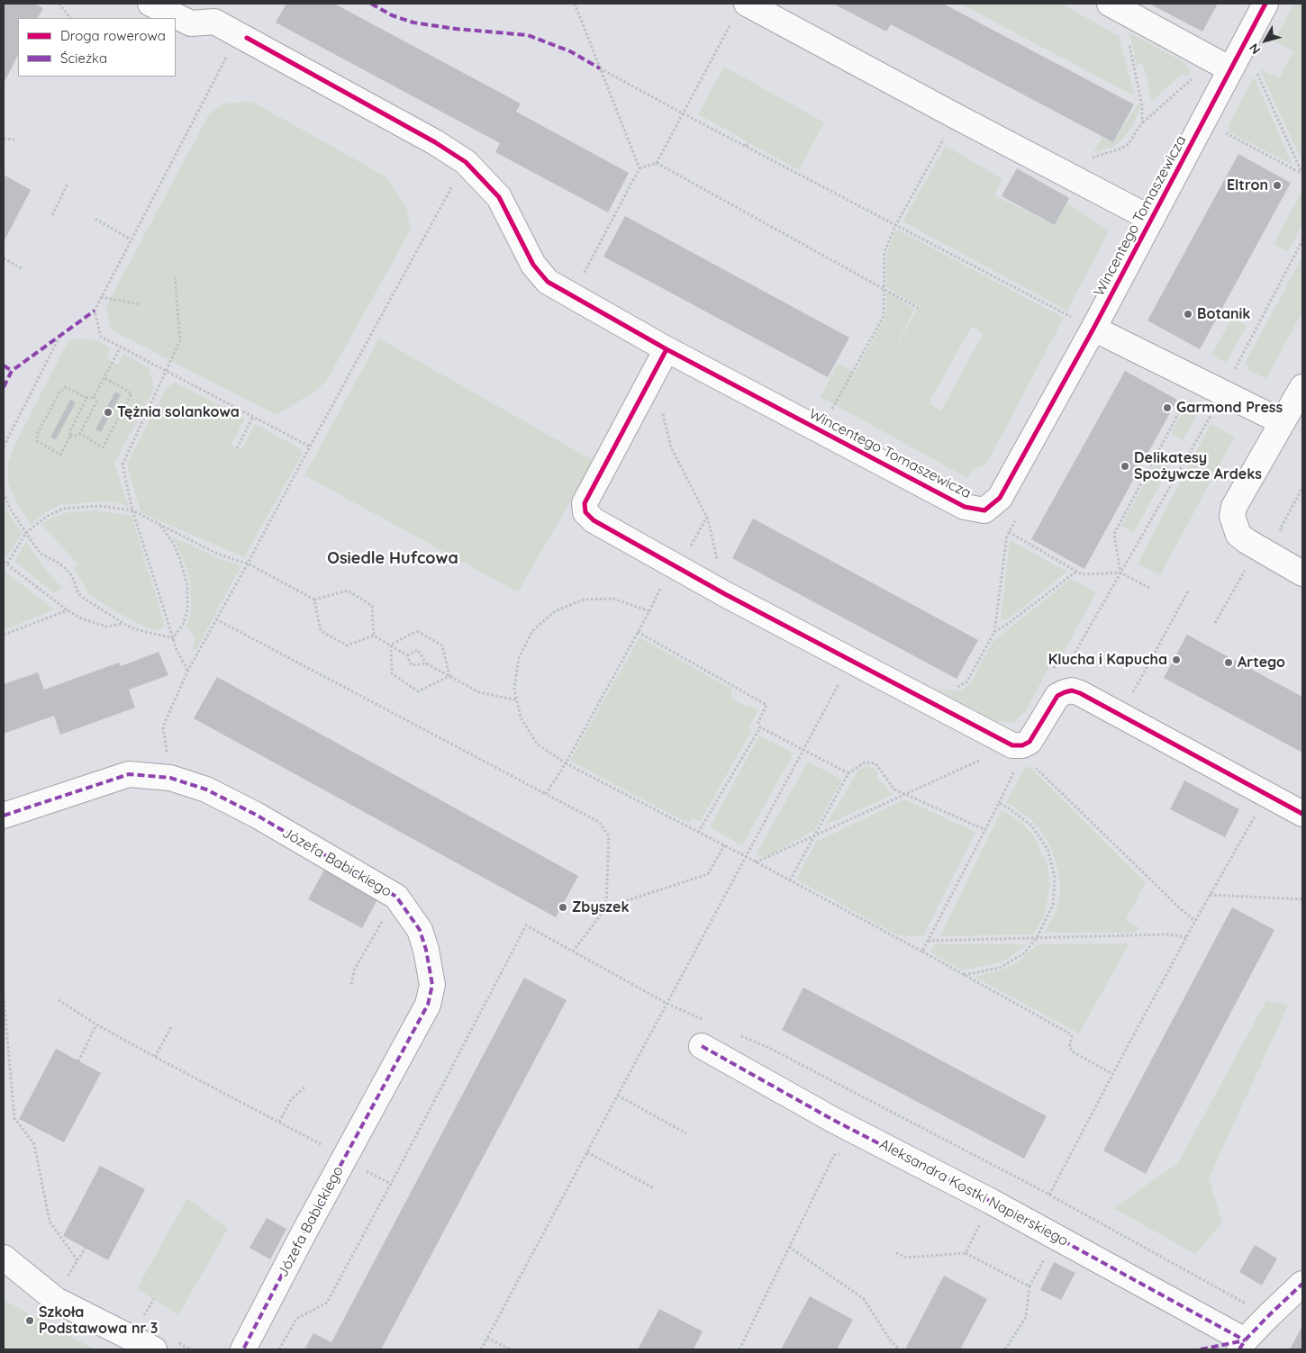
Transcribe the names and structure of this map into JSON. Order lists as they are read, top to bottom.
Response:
{
  "streets": {
    "street": ["Wincentego Tomaszewicza", "Józefa Babickiego", "Aleksandra Kostki Napierskiego"]
  },
  "districts": ["Osiedle Hufcowa"],
  "places": [
    "Eltron",
    "Botanik",
    "Garmond Press",
    "Tężnia solankowa",
    "Delikatesy Spożywcze Ardeks",
    "Klucha i Kapucha",
    "Artego",
    "Zbyszek",
    "Szkoła Podstawowa nr 3"
  ],
  "legend": ["Droga rowerowa", "Ścieżka"],
  "north": "bottom left"
}
